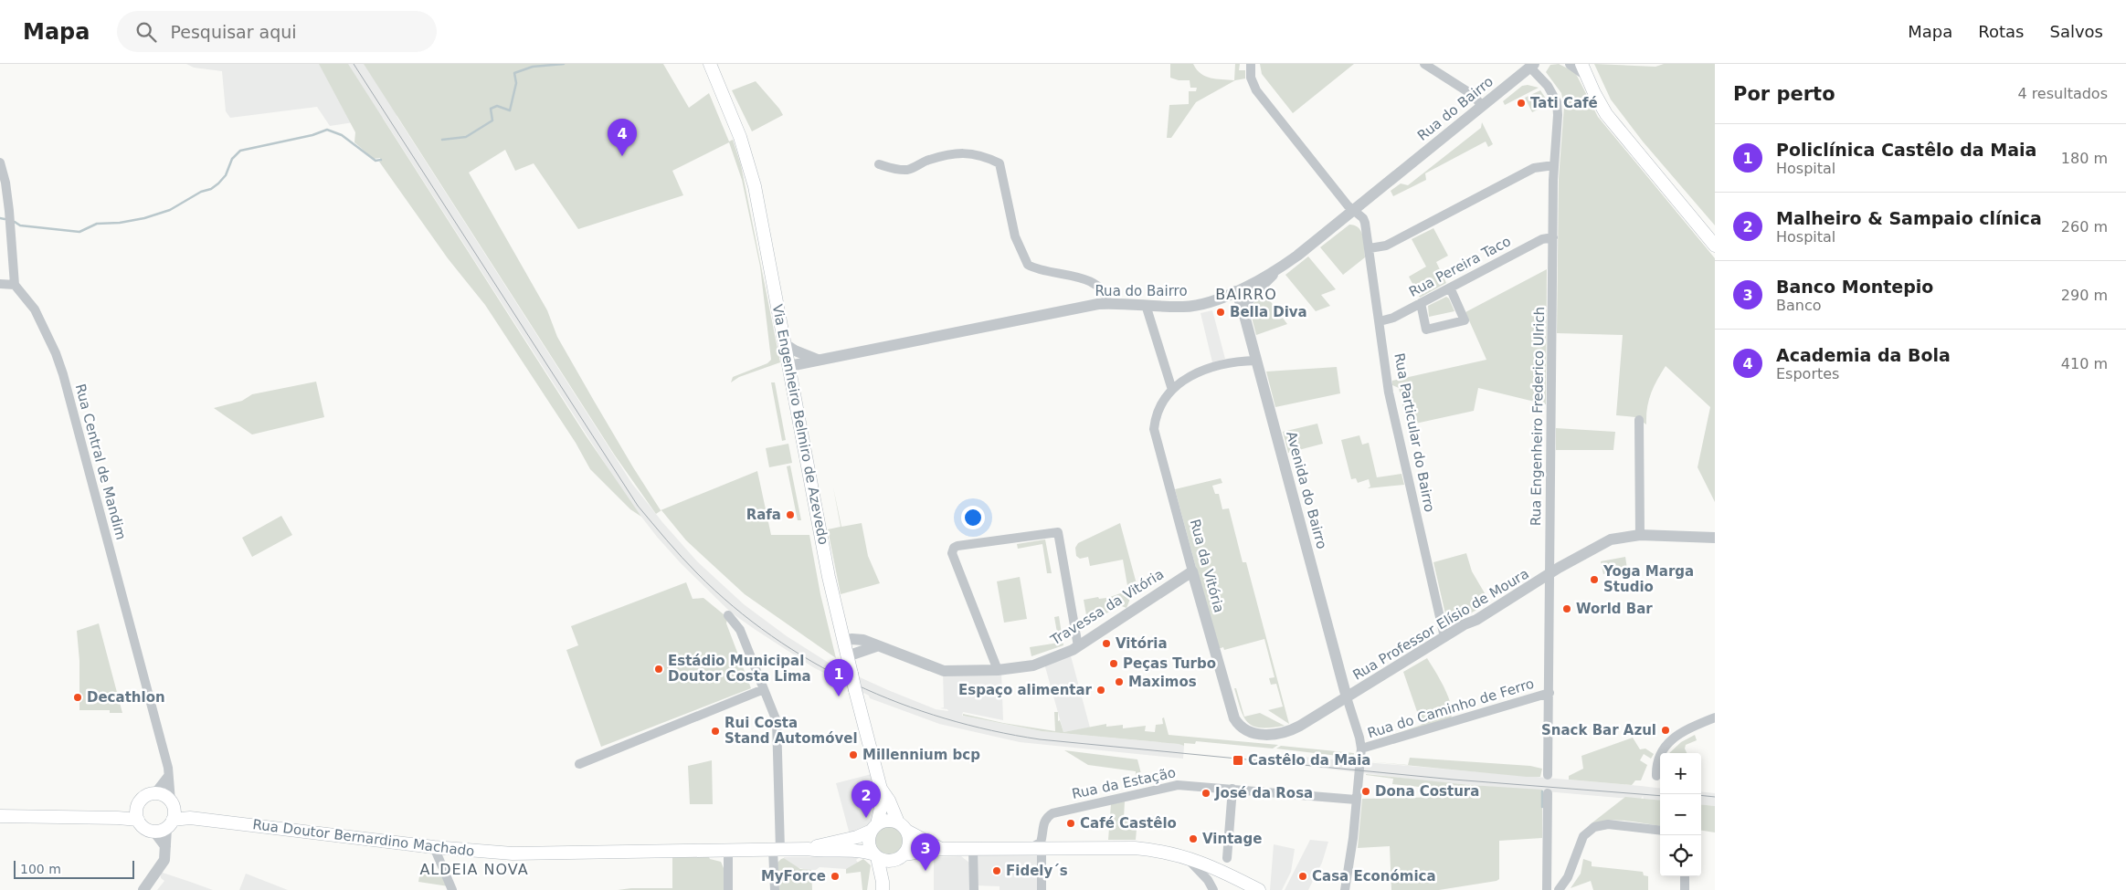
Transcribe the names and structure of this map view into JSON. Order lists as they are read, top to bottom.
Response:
{
  "streets": {
    "main road": ["Via Engenheiro Belmiro de Azevedo", "Rua Doutor Bernardino Machado"],
    "street": [
      "Rua do Bairro",
      "Rua Pereira Taco",
      "Rua Engenheiro Frederico Ulrich",
      "Rua Particular do Bairro",
      "Rua Central de Mandim",
      "Avenida do Bairro",
      "Rua da Vitória",
      "Travessa da Vitória",
      "Rua Professor Elísio de Moura",
      "Rua do Caminho de Ferro",
      "Rua da Estação"
    ]
  },
  "crossings": [
    ["Rua do Bairro", "Rua Engenheiro Frederico Ulrich"],
    ["Rua do Bairro", "Via Engenheiro Belmiro de Azevedo"],
    ["Rua do Bairro", "Rua Particular do Bairro"],
    ["Rua do Bairro", "Avenida do Bairro"],
    ["Rua Pereira Taco", "Rua Engenheiro Frederico Ulrich"],
    ["Rua Pereira Taco", "Rua Particular do Bairro"],
    ["Rua Engenheiro Frederico Ulrich", "Rua Professor Elísio de Moura"],
    ["Rua Engenheiro Frederico Ulrich", "Rua do Caminho de Ferro"],
    ["Via Engenheiro Belmiro de Azevedo", "Travessa da Vitória"],
    ["Rua Particular do Bairro", "Rua Professor Elísio de Moura"],
    ["Rua Central de Mandim", "Rua Doutor Bernardino Machado"],
    ["Avenida do Bairro", "Rua da Vitória"],
    ["Avenida do Bairro", "Rua Professor Elísio de Moura"],
    ["Rua da Vitória", "Travessa da Vitória"],
    ["Rua da Vitória", "Rua Professor Elísio de Moura"]
  ],
  "districts": ["BAIRRO", "ALDEIA NOVA"],
  "places": {
    "other": [
      "Tati Café",
      "Bella Diva",
      "Rafa",
      "Yoga Marga Studio",
      "World Bar",
      "Vitória",
      "Peças Turbo",
      "Estádio Municipal Doutor Costa Lima",
      "Maximos",
      "Espaço alimentar",
      "Decathlon",
      "Snack Bar Azul",
      "Rui Costa Stand Automóvel",
      "Millennium bcp",
      "Dona Costura",
      "José da Rosa",
      "Café Castêlo",
      "Vintage",
      "Fidely´s",
      "MyForce",
      "Casa Económica"
    ],
    "transit": ["Castêlo da Maia"]
  },
  "scale_bar": "100 m",
  "page": {
    "header": "Mapa",
    "search": "Pesquisar aqui",
    "nav": ["Mapa", "Rotas", "Salvos"],
    "heading": ["Por perto", "4 resultados"],
    "pins": [
      "4",
      "1",
      "2",
      "3"
    ],
    "list": [
      {
        "mark": "1",
        "name": "Policlínica Castêlo da Maia",
        "note": "Hospital",
        "value": "180 m"
      },
      {
        "mark": "2",
        "name": "Malheiro & Sampaio clínica",
        "note": "Hospital",
        "value": "260 m"
      },
      {
        "mark": "3",
        "name": "Banco Montepio",
        "note": "Banco",
        "value": "290 m"
      },
      {
        "mark": "4",
        "name": "Academia da Bola",
        "note": "Esportes",
        "value": "410 m"
      }
    ],
    "map_buttons": ["+", "−"],
    "scale": "100 m"
  }
}
